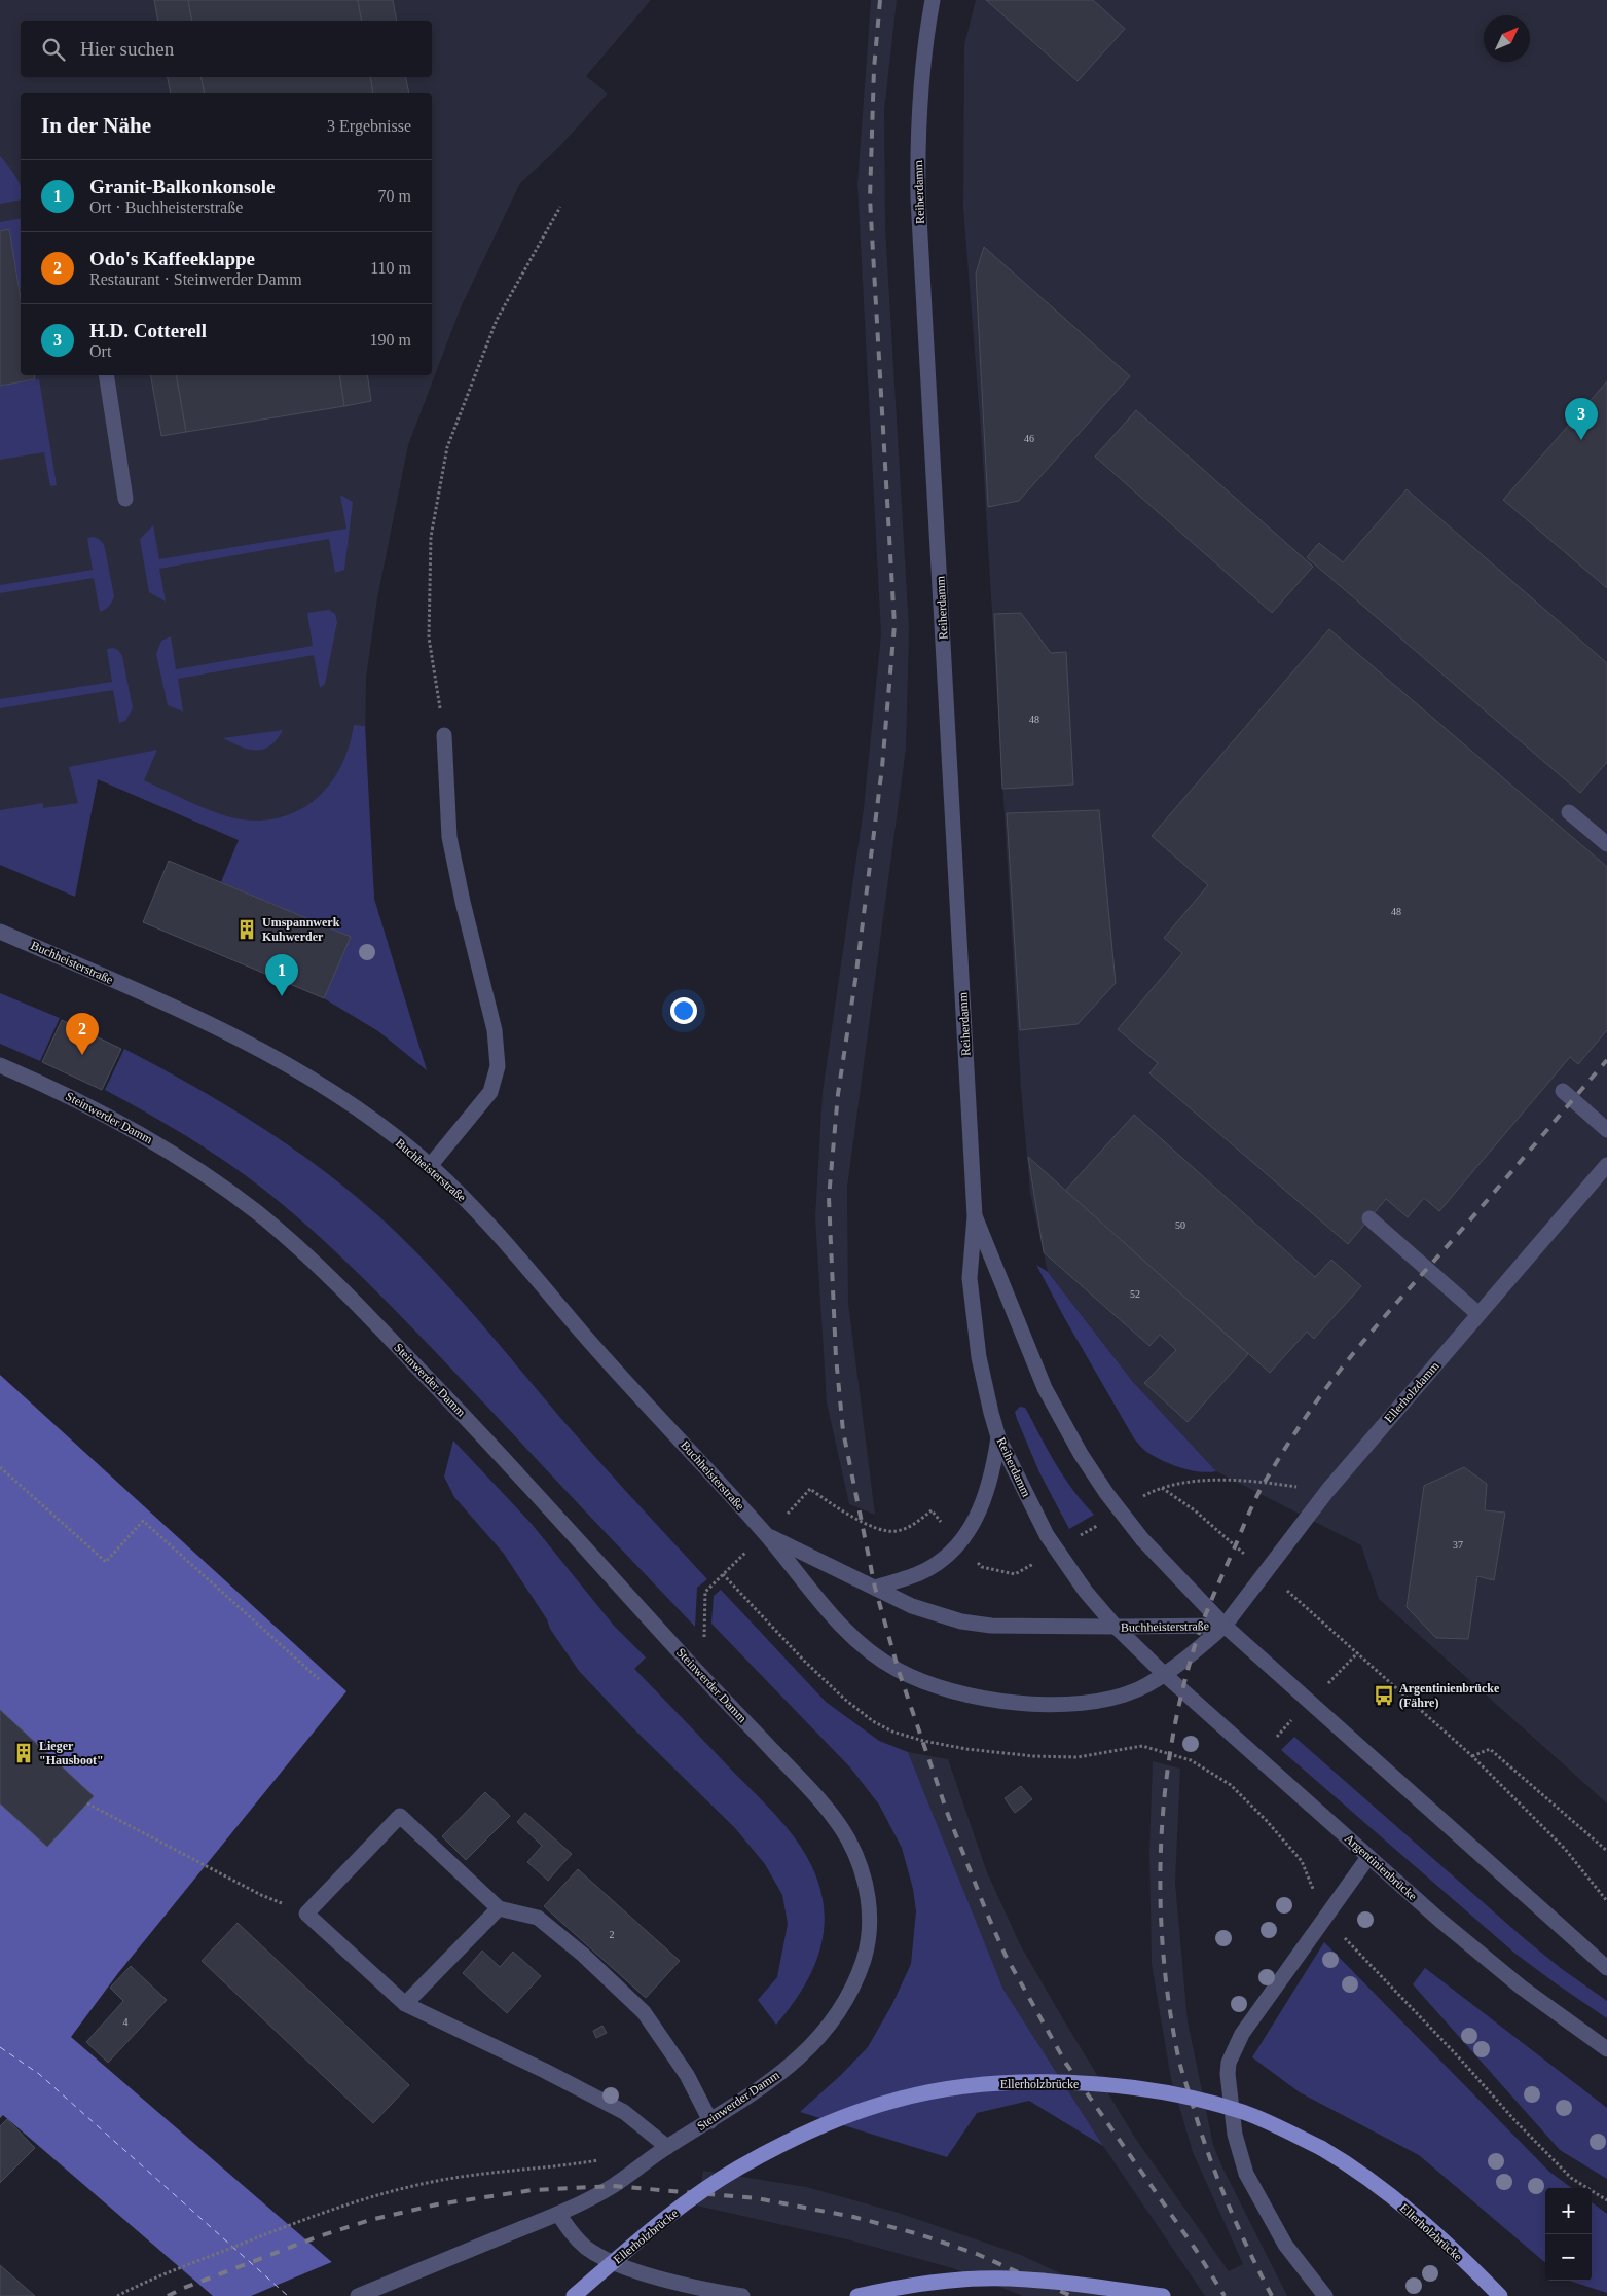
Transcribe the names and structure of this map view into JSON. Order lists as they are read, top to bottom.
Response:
{
  "streets": {
    "main road": ["Ellerholzbrücke"],
    "street": [
      "Reiherdamm",
      "Buchheisterstraße",
      "Steinwerder Damm",
      "Ellerholzdamm",
      "Argentinienbrücke"
    ]
  },
  "crossings": [
    ["Reiherdamm", "Buchheisterstraße"],
    ["Reiherdamm", "Ellerholzdamm"],
    ["Reiherdamm", "Argentinienbrücke"],
    ["Buchheisterstraße", "Ellerholzdamm"],
    ["Buchheisterstraße", "Argentinienbrücke"]
  ],
  "places": {
    "building": ["Umspannwerk Kuhwerder", "Lieger \"Hausboot\""],
    "bus stop": ["Argentinienbrücke (Fähre)"]
  },
  "house_numbers": [
    "46",
    "48",
    "48",
    "50",
    "52",
    "37",
    "2",
    "4"
  ],
  "north": "top right",
  "page": {
    "search": "Hier suchen",
    "heading": ["In der Nähe", "3 Ergebnisse"],
    "list": [
      {
        "mark": "1",
        "name": "Granit-Balkonkonsole",
        "note": "Ort · Buchheisterstraße",
        "value": "70 m"
      },
      {
        "mark": "2",
        "name": "Odo's Kaffeeklappe",
        "note": "Restaurant · Steinwerder Damm",
        "value": "110 m"
      },
      {
        "mark": "3",
        "name": "H.D. Cotterell",
        "note": "Ort",
        "value": "190 m"
      }
    ],
    "pins": ["3", "1", "2"],
    "map_buttons": ["+", "−"]
  }
}
